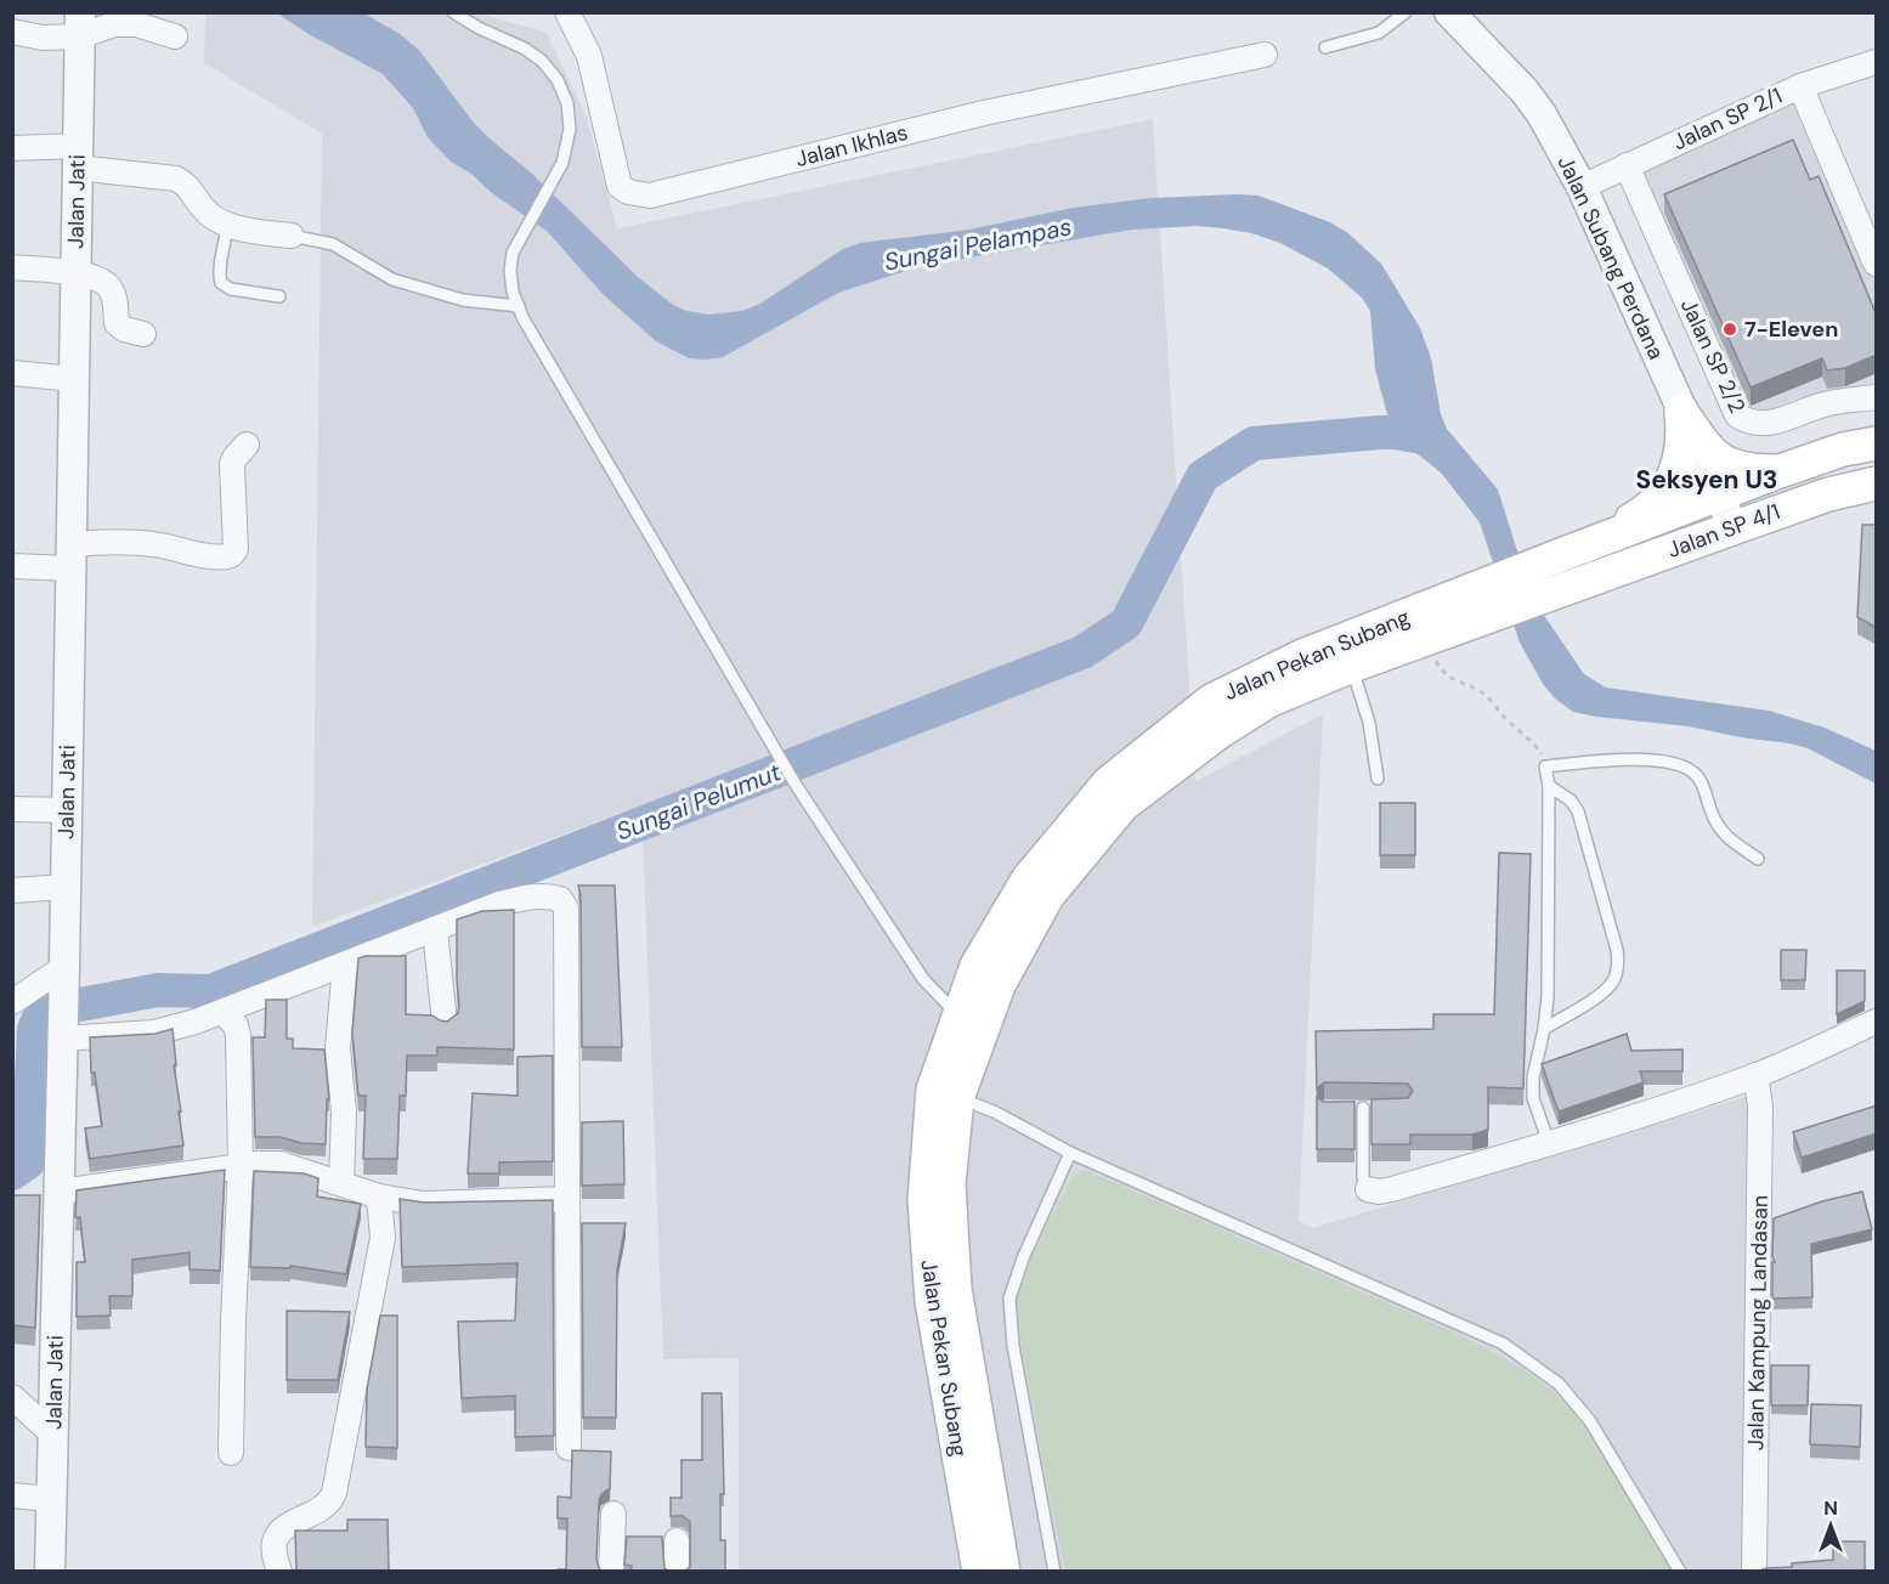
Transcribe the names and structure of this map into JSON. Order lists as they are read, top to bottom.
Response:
{
  "streets": {
    "main road": ["Jalan SP 4/1", "Jalan Pekan Subang"],
    "street": [
      "Jalan SP 2/1",
      "Jalan Ikhlas",
      "Jalan Jati",
      "Jalan Subang Perdana",
      "Jalan SP 2/2",
      "Jalan Kampung Landasan"
    ]
  },
  "crossings": [
    ["Jalan SP 2/1", "Jalan Subang Perdana"],
    ["Jalan SP 2/1", "Jalan SP 2/2"],
    ["Jalan Subang Perdana", "Jalan SP 4/1"],
    ["Jalan SP 4/1", "Jalan Pekan Subang"]
  ],
  "districts": ["Seksyen U3"],
  "water": ["Sungai Pelampas", "Sungai Pelumut"],
  "places": ["7-Eleven"],
  "north": "top"
}
